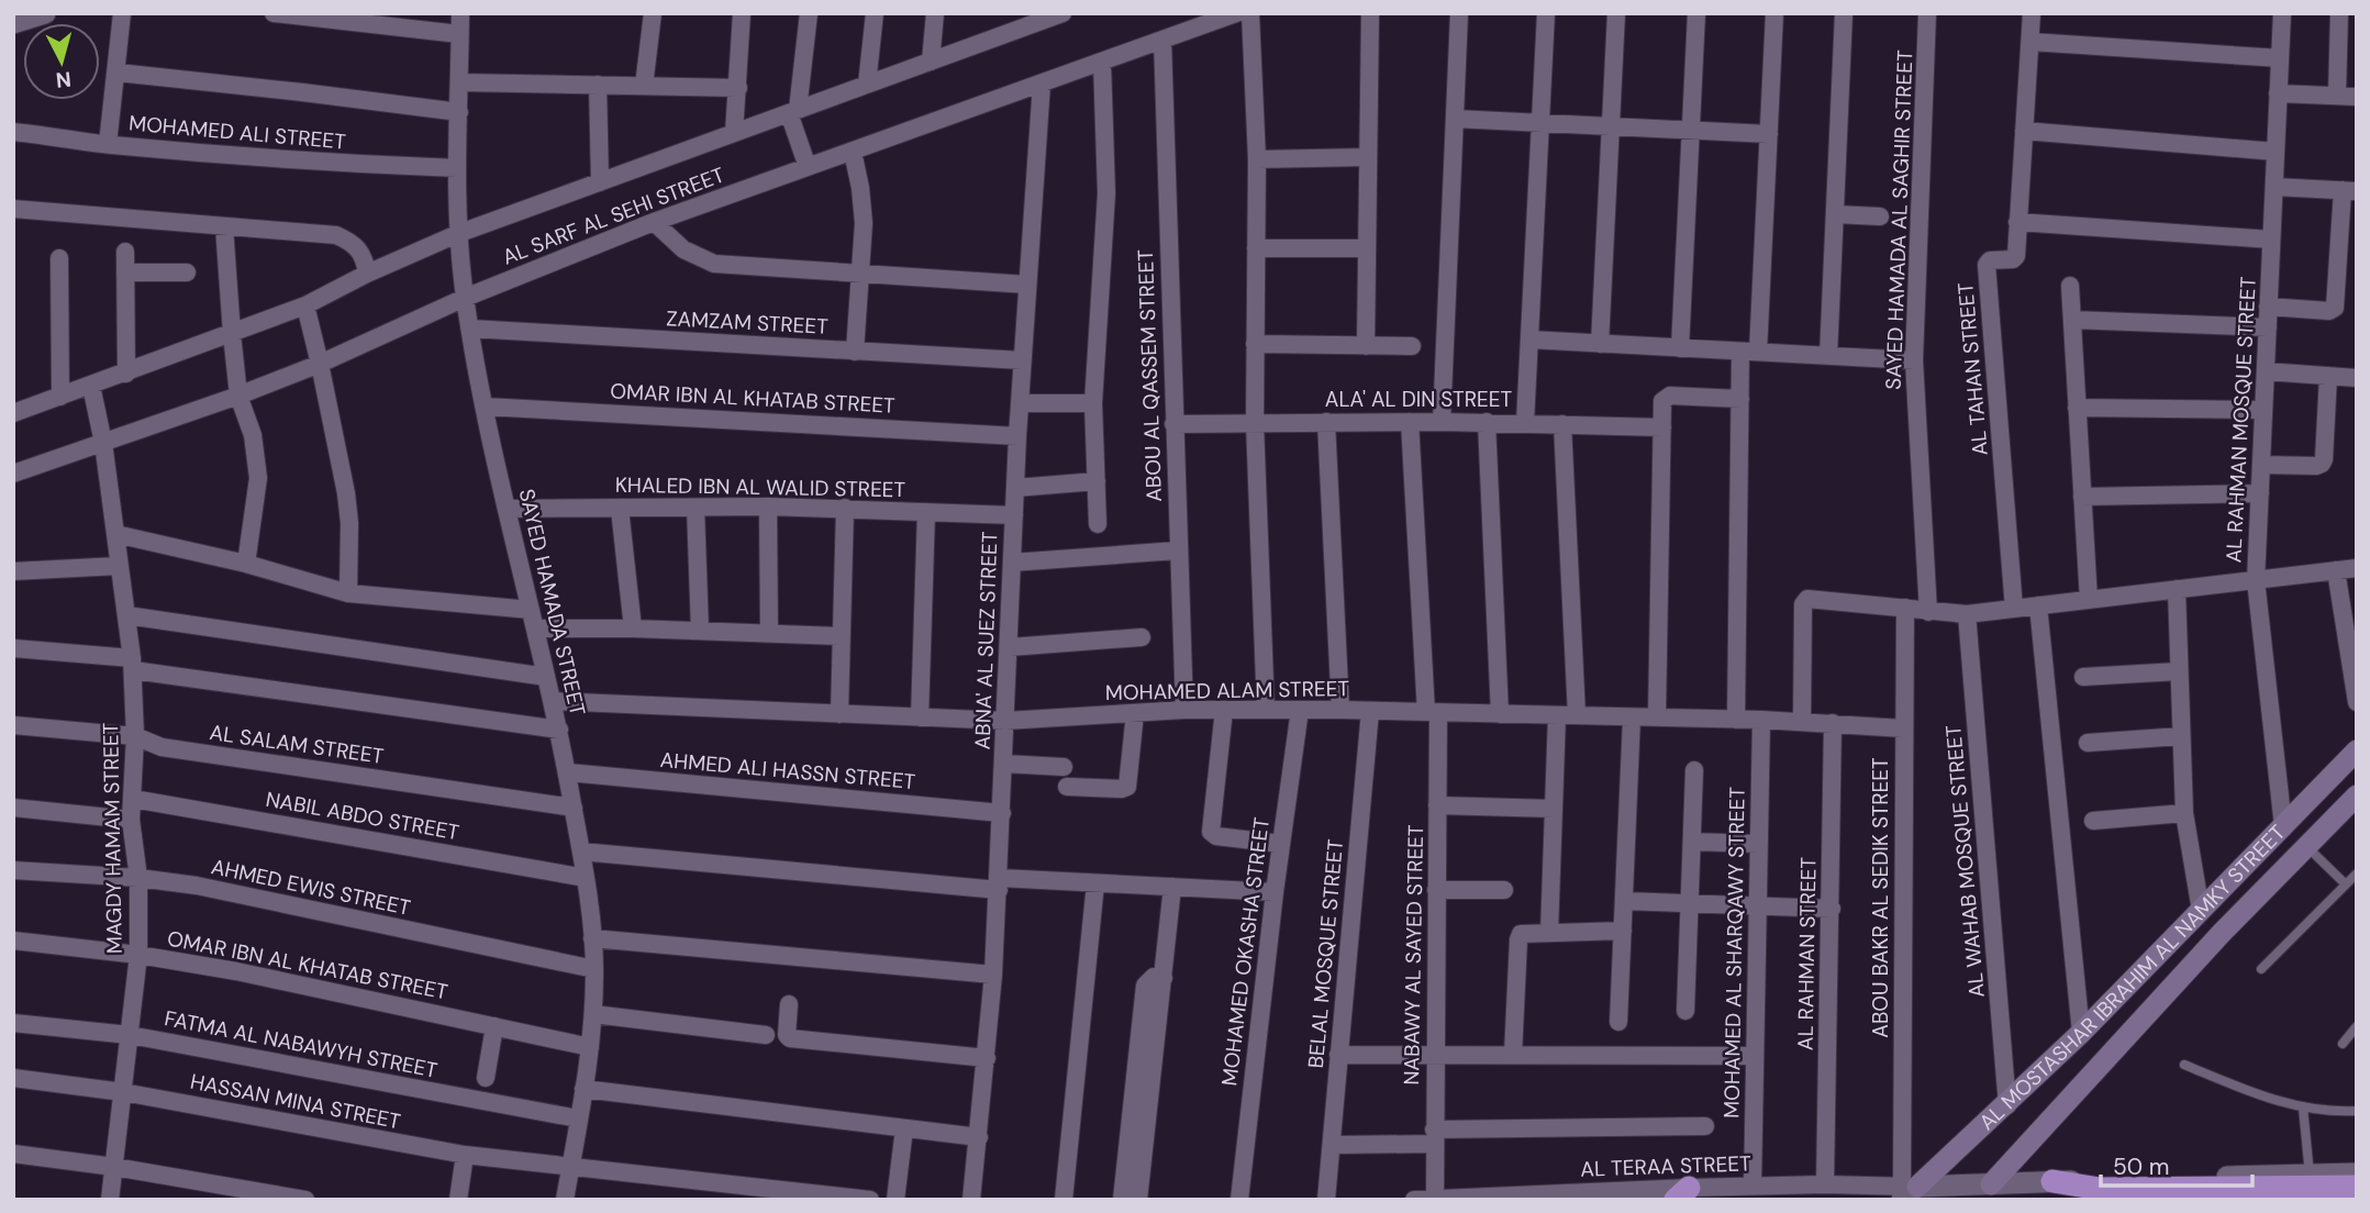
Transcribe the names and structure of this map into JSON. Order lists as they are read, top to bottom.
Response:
{
  "streets": {
    "main road": ["AL MOSTASHAR IBRAHIM AL NAMKY STREET"],
    "street": [
      "MOHAMED ALI STREET",
      "AL SARF AL SEHI STREET",
      "SAYED HAMADA AL SAGHIR STREET",
      "ZAMZAM STREET",
      "AL TAHAN STREET",
      "ABOU AL QASSEM STREET",
      "OMAR IBN AL KHATAB STREET",
      "ALA' AL DIN STREET",
      "AL RAHMAN MOSQUE STREET",
      "KHALED IBN AL WALID STREET",
      "SAYED HAMADA STREET",
      "ABNA' AL SUEZ STREET",
      "MOHAMED ALAM STREET",
      "AL SALAM STREET",
      "AHMED ALI HASSN STREET",
      "NABIL ABDO STREET",
      "MAGDY HAMAM STREET",
      "AL WAHAB MOSQUE STREET",
      "AHMED EWIS STREET",
      "ABOU BAKR AL SEDIK STREET",
      "MOHAMED OKASHA STREET",
      "MOHAMED AL SHARQAWY STREET",
      "BELAL MOSQUE STREET",
      "AL RAHMAN STREET",
      "NABAWY AL SAYED STREET",
      "FATMA AL NABAWYH STREET",
      "HASSAN MINA STREET",
      "AL TERAA STREET"
    ]
  },
  "crossings": [
    ["MOHAMED ALI STREET", "SAYED HAMADA STREET"],
    ["AL SARF AL SEHI STREET", "ABOU AL QASSEM STREET"],
    ["AL SARF AL SEHI STREET", "SAYED HAMADA STREET"],
    ["AL SARF AL SEHI STREET", "ABNA' AL SUEZ STREET"],
    ["AL SARF AL SEHI STREET", "MAGDY HAMAM STREET"],
    ["ZAMZAM STREET", "SAYED HAMADA STREET"],
    ["ZAMZAM STREET", "ABNA' AL SUEZ STREET"],
    ["ABOU AL QASSEM STREET", "ALA' AL DIN STREET"],
    ["ABOU AL QASSEM STREET", "MOHAMED ALAM STREET"],
    ["OMAR IBN AL KHATAB STREET", "SAYED HAMADA STREET"],
    ["OMAR IBN AL KHATAB STREET", "ABNA' AL SUEZ STREET"],
    ["OMAR IBN AL KHATAB STREET", "MAGDY HAMAM STREET"],
    ["ALA' AL DIN STREET", "NABAWY AL SAYED STREET"],
    ["AL RAHMAN MOSQUE STREET", "AL MOSTASHAR IBRAHIM AL NAMKY STREET"],
    ["KHALED IBN AL WALID STREET", "SAYED HAMADA STREET"],
    ["KHALED IBN AL WALID STREET", "ABNA' AL SUEZ STREET"],
    ["SAYED HAMADA STREET", "MOHAMED ALAM STREET"],
    ["SAYED HAMADA STREET", "AL SALAM STREET"],
    ["SAYED HAMADA STREET", "AHMED ALI HASSN STREET"],
    ["SAYED HAMADA STREET", "NABIL ABDO STREET"],
    ["SAYED HAMADA STREET", "AHMED EWIS STREET"],
    ["SAYED HAMADA STREET", "FATMA AL NABAWYH STREET"],
    ["SAYED HAMADA STREET", "HASSAN MINA STREET"],
    ["ABNA' AL SUEZ STREET", "MOHAMED ALAM STREET"],
    ["ABNA' AL SUEZ STREET", "AHMED ALI HASSN STREET"],
    ["MOHAMED ALAM STREET", "ABOU BAKR AL SEDIK STREET"],
    ["MOHAMED ALAM STREET", "MOHAMED OKASHA STREET"],
    ["MOHAMED ALAM STREET", "MOHAMED AL SHARQAWY STREET"],
    ["MOHAMED ALAM STREET", "BELAL MOSQUE STREET"],
    ["MOHAMED ALAM STREET", "AL RAHMAN STREET"],
    ["MOHAMED ALAM STREET", "NABAWY AL SAYED STREET"],
    ["AL SALAM STREET", "MAGDY HAMAM STREET"],
    ["NABIL ABDO STREET", "MAGDY HAMAM STREET"],
    ["MAGDY HAMAM STREET", "AHMED EWIS STREET"],
    ["MAGDY HAMAM STREET", "FATMA AL NABAWYH STREET"],
    ["MAGDY HAMAM STREET", "HASSAN MINA STREET"],
    ["AL WAHAB MOSQUE STREET", "AL MOSTASHAR IBRAHIM AL NAMKY STREET"],
    ["ABOU BAKR AL SEDIK STREET", "AL MOSTASHAR IBRAHIM AL NAMKY STREET"],
    ["ABOU BAKR AL SEDIK STREET", "AL TERAA STREET"],
    ["MOHAMED AL SHARQAWY STREET", "AL TERAA STREET"],
    ["AL RAHMAN STREET", "AL TERAA STREET"],
    ["NABAWY AL SAYED STREET", "AL TERAA STREET"],
    ["AL MOSTASHAR IBRAHIM AL NAMKY STREET", "AL TERAA STREET"]
  ],
  "scale_bar": "50 m",
  "north": "bottom"
}
